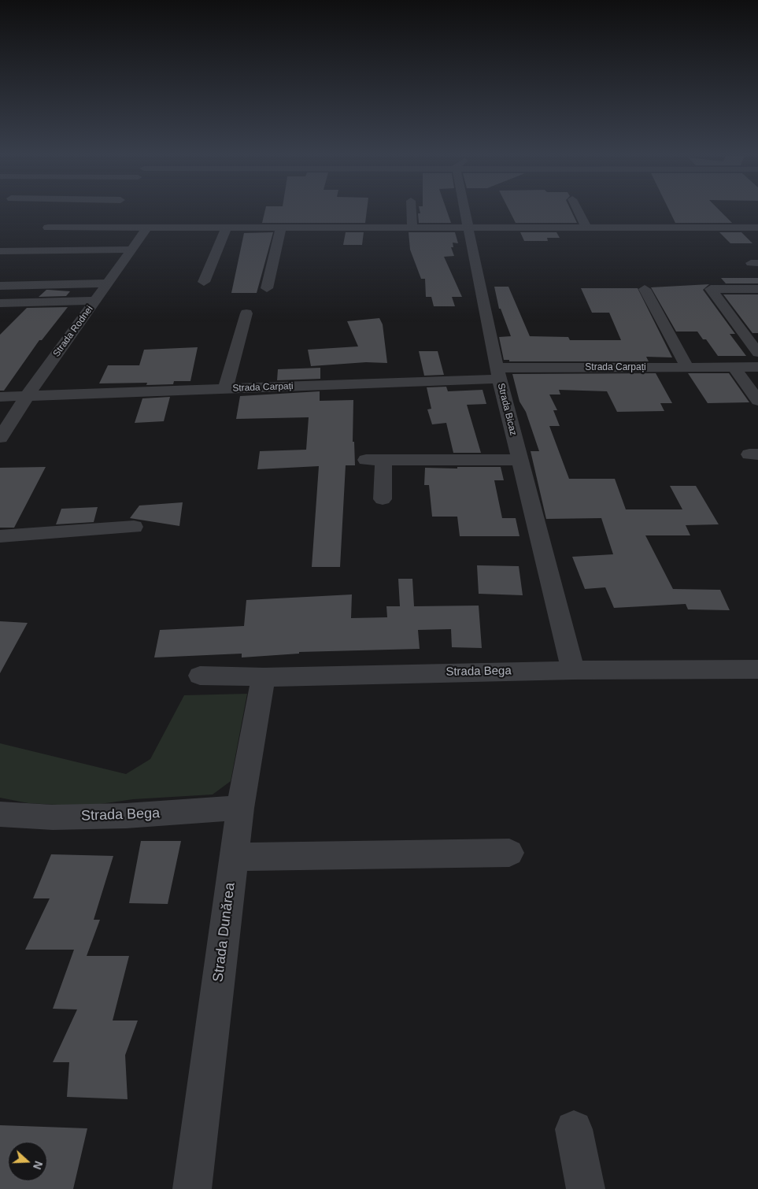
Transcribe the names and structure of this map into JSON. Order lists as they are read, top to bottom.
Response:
{
  "streets": {
    "street": [
      "Strada Rodnei",
      "Strada Carpați",
      "Strada Bicaz",
      "Strada Bega",
      "Strada Dunărea"
    ]
  },
  "crossings": [
    ["Strada Rodnei", "Strada Carpați"],
    ["Strada Carpați", "Strada Bicaz"],
    ["Strada Bicaz", "Strada Bega"],
    ["Strada Bega", "Strada Dunărea"]
  ],
  "north": "right"
}
